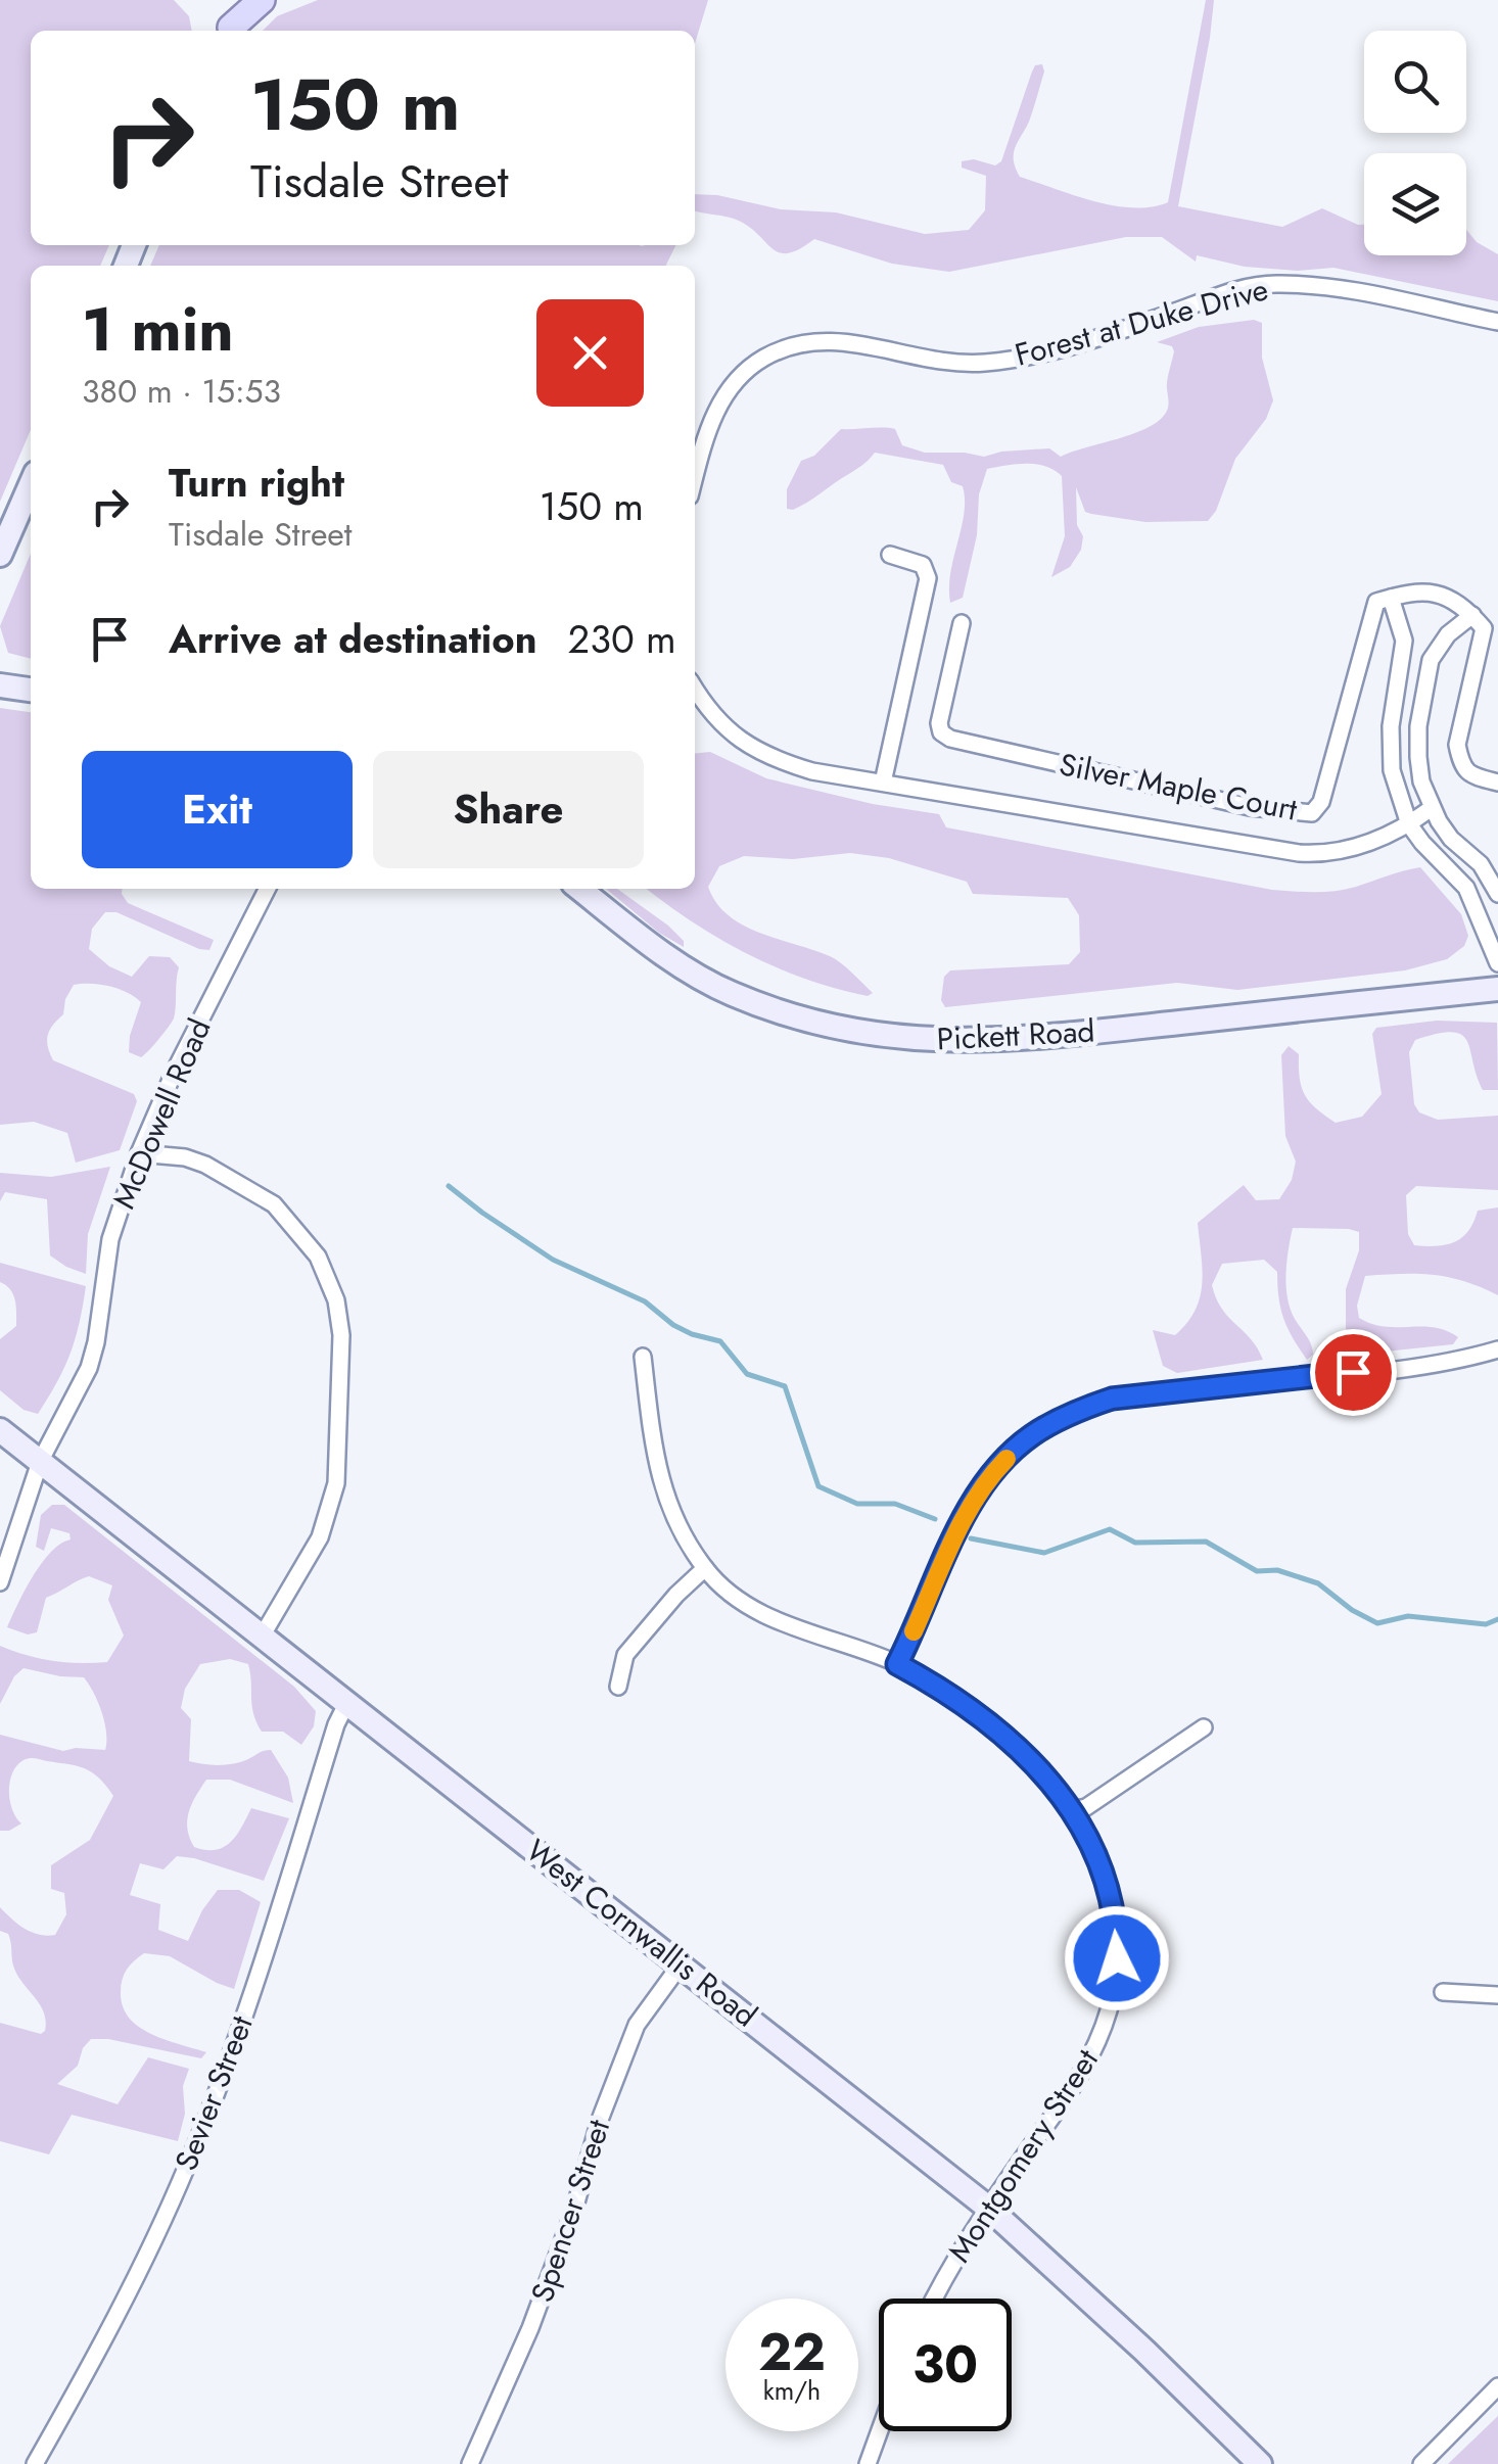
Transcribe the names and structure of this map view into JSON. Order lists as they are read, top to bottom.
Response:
{
  "streets": {
    "street": [
      "Forest at Duke Drive",
      "Silver Maple Court",
      "Pickett Road",
      "McDowell Road",
      "West Cornwallis Road",
      "Sevier Street",
      "Montgomery Street",
      "Spencer Street"
    ]
  },
  "crossings": [
    ["McDowell Road", "West Cornwallis Road"],
    ["West Cornwallis Road", "Sevier Street"],
    ["West Cornwallis Road", "Montgomery Street"],
    ["West Cornwallis Road", "Spencer Street"]
  ],
  "page": {
    "turn": ["150 m", "Tisdale Street"],
    "heading": ["1 min", "380 m · 15:53"],
    "list": [
      {
        "name": "Turn right",
        "note": "Tisdale Street",
        "value": "150 m"
      },
      {
        "name": "Arrive at destination",
        "value": "230 m"
      }
    ],
    "buttons": ["Exit", "Share"],
    "speed": "22 km/h",
    "limit": "30"
  }
}
